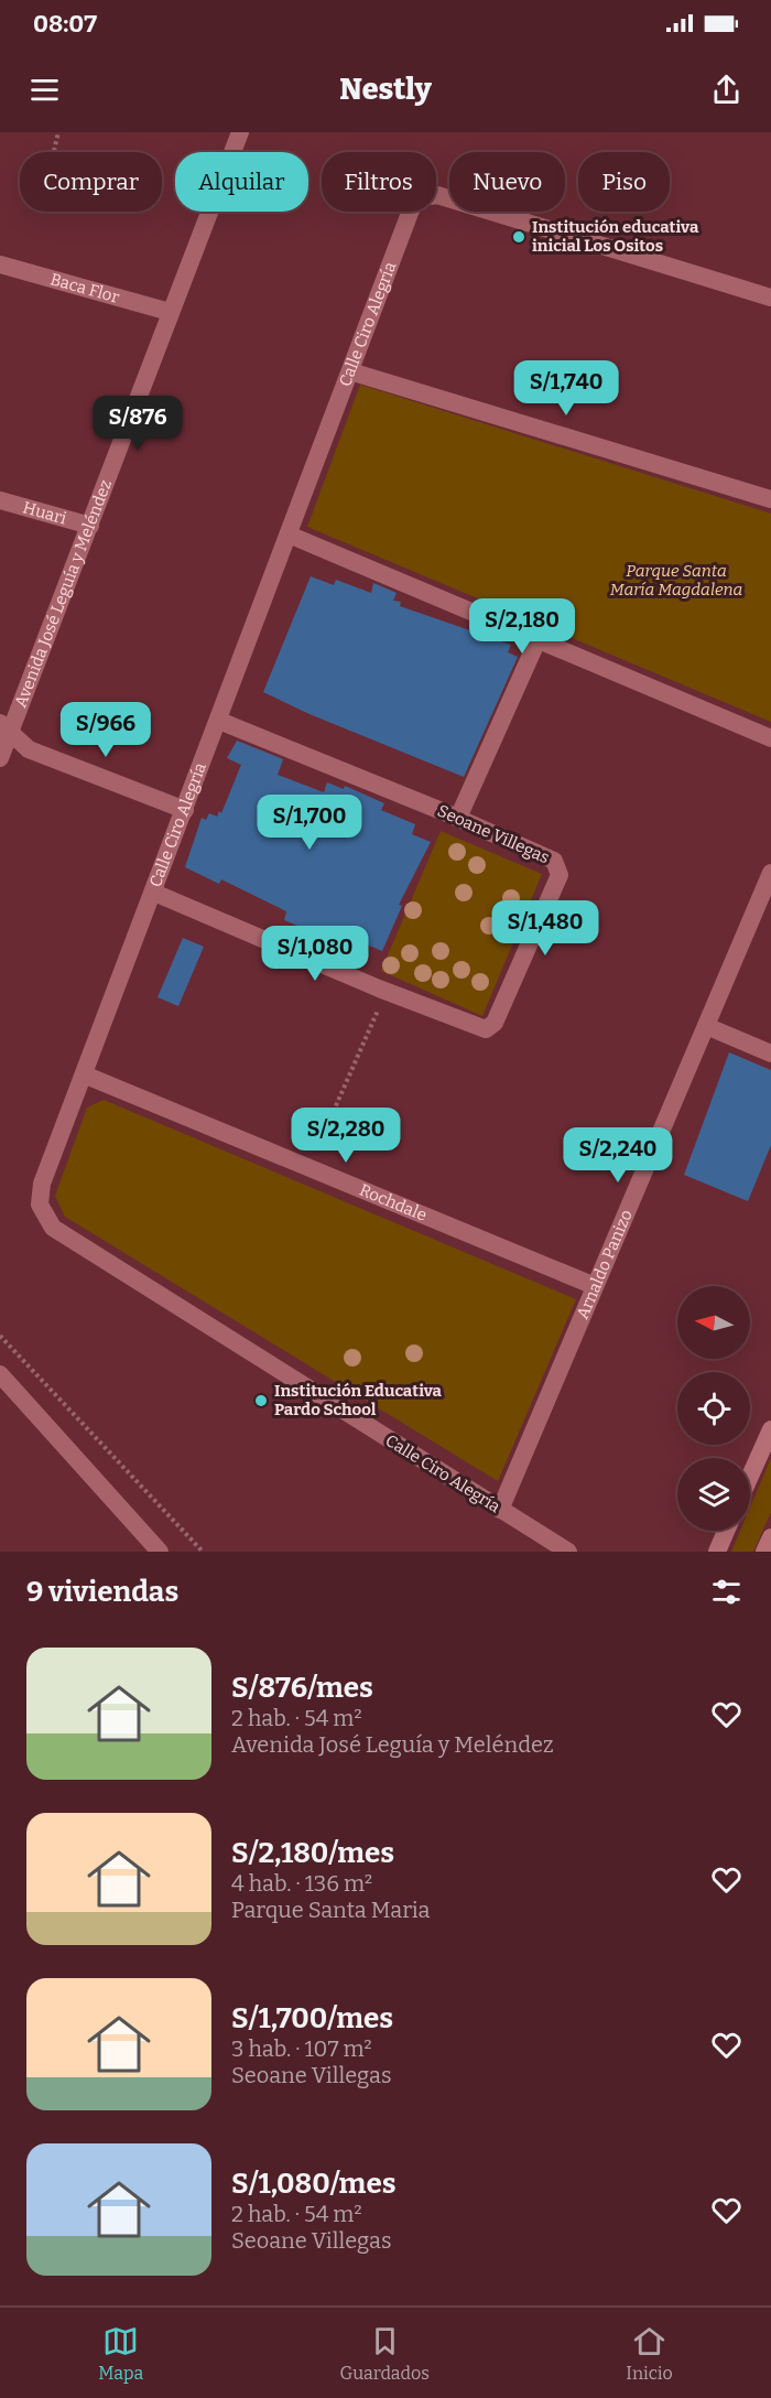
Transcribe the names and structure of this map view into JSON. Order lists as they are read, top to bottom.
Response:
{
  "streets": {
    "street": [
      "Baca Flor",
      "Calle Ciro Alegría",
      "Huari",
      "Avenida José Leguía y Meléndez",
      "Seoane Villegas",
      "Rochdale",
      "Arnaldo Panizo"
    ]
  },
  "crossings": [
    ["Baca Flor", "Avenida José Leguía y Meléndez"],
    ["Calle Ciro Alegría", "Seoane Villegas"],
    ["Calle Ciro Alegría", "Rochdale"],
    ["Calle Ciro Alegría", "Arnaldo Panizo"],
    ["Huari", "Avenida José Leguía y Meléndez"],
    ["Rochdale", "Arnaldo Panizo"]
  ],
  "parks": ["Parque Santa María Magdalena"],
  "places": ["Institución educativa inicial Los Ositos", "Institución Educativa Pardo School"],
  "north": "left",
  "page": {
    "status": "08:07",
    "header": "Nestly",
    "chip": [
      "Comprar",
      "Alquilar",
      "Filtros",
      "Nuevo",
      "Piso"
    ],
    "price": [
      "S/1,740",
      "S/876",
      "S/2,180",
      "S/966",
      "S/1,700",
      "S/1,480",
      "S/1,080",
      "S/2,280",
      "S/2,240"
    ],
    "heading": "9 viviendas",
    "list": [
      {
        "name": "S/876/mes",
        "note": "2 hab. · 54 m² · Avenida José Leguía y Meléndez"
      },
      {
        "name": "S/2,180/mes",
        "note": "4 hab. · 136 m² · Parque Santa Maria"
      },
      {
        "name": "S/1,700/mes",
        "note": "3 hab. · 107 m² · Seoane Villegas"
      },
      {
        "name": "S/1,080/mes",
        "note": "2 hab. · 54 m² · Seoane Villegas"
      }
    ],
    "tabs": ["Mapa", "Guardados", "Inicio"]
  }
}
